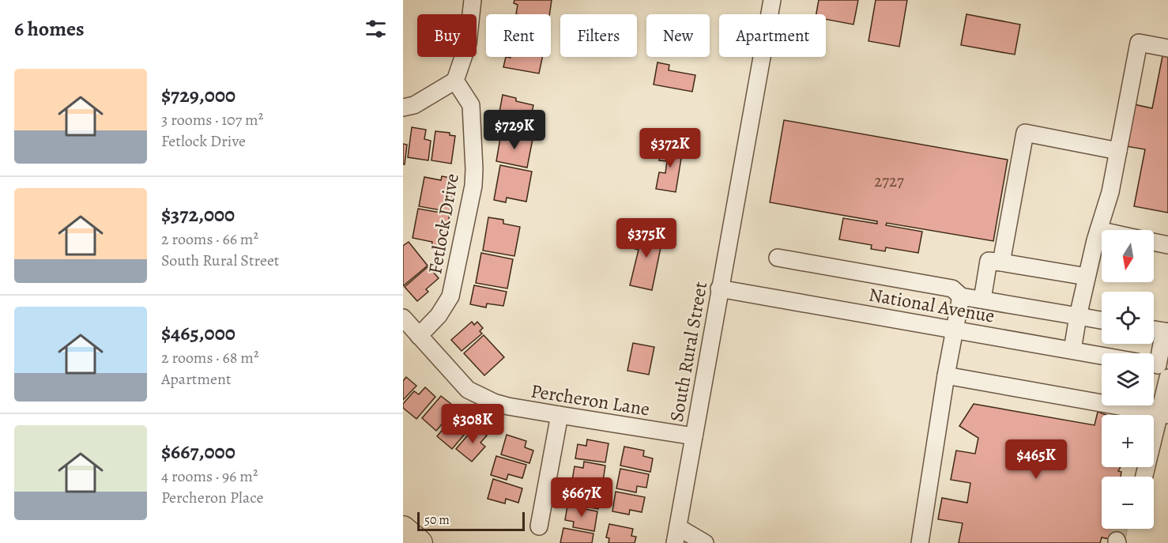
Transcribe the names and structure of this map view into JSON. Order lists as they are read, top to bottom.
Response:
{
  "streets": {
    "street": [
      "Fetlock Drive",
      "National Avenue",
      "South Rural Street",
      "Percheron Lane"
    ]
  },
  "crossings": [
    ["Fetlock Drive", "Percheron Lane"],
    ["National Avenue", "South Rural Street"],
    ["South Rural Street", "Percheron Lane"]
  ],
  "house_numbers": ["2727"],
  "scale_bar": "50 m",
  "north": "bottom",
  "page": {
    "heading": "6 homes",
    "chip": [
      "Buy",
      "Rent",
      "Filters",
      "New",
      "Apartment"
    ],
    "list": [
      {
        "name": "$729,000",
        "note": "3 rooms · 107 m² · Fetlock Drive"
      },
      {
        "name": "$372,000",
        "note": "2 rooms · 66 m² · South Rural Street"
      },
      {
        "name": "$465,000",
        "note": "2 rooms · 68 m² · Apartment"
      },
      {
        "name": "$667,000",
        "note": "4 rooms · 96 m² · Percheron Place"
      }
    ],
    "price": [
      "$729K",
      "$372K",
      "$375K",
      "$308K",
      "$465K",
      "$667K"
    ],
    "map_buttons": ["+", "−"],
    "scale": "50 m"
  }
}
